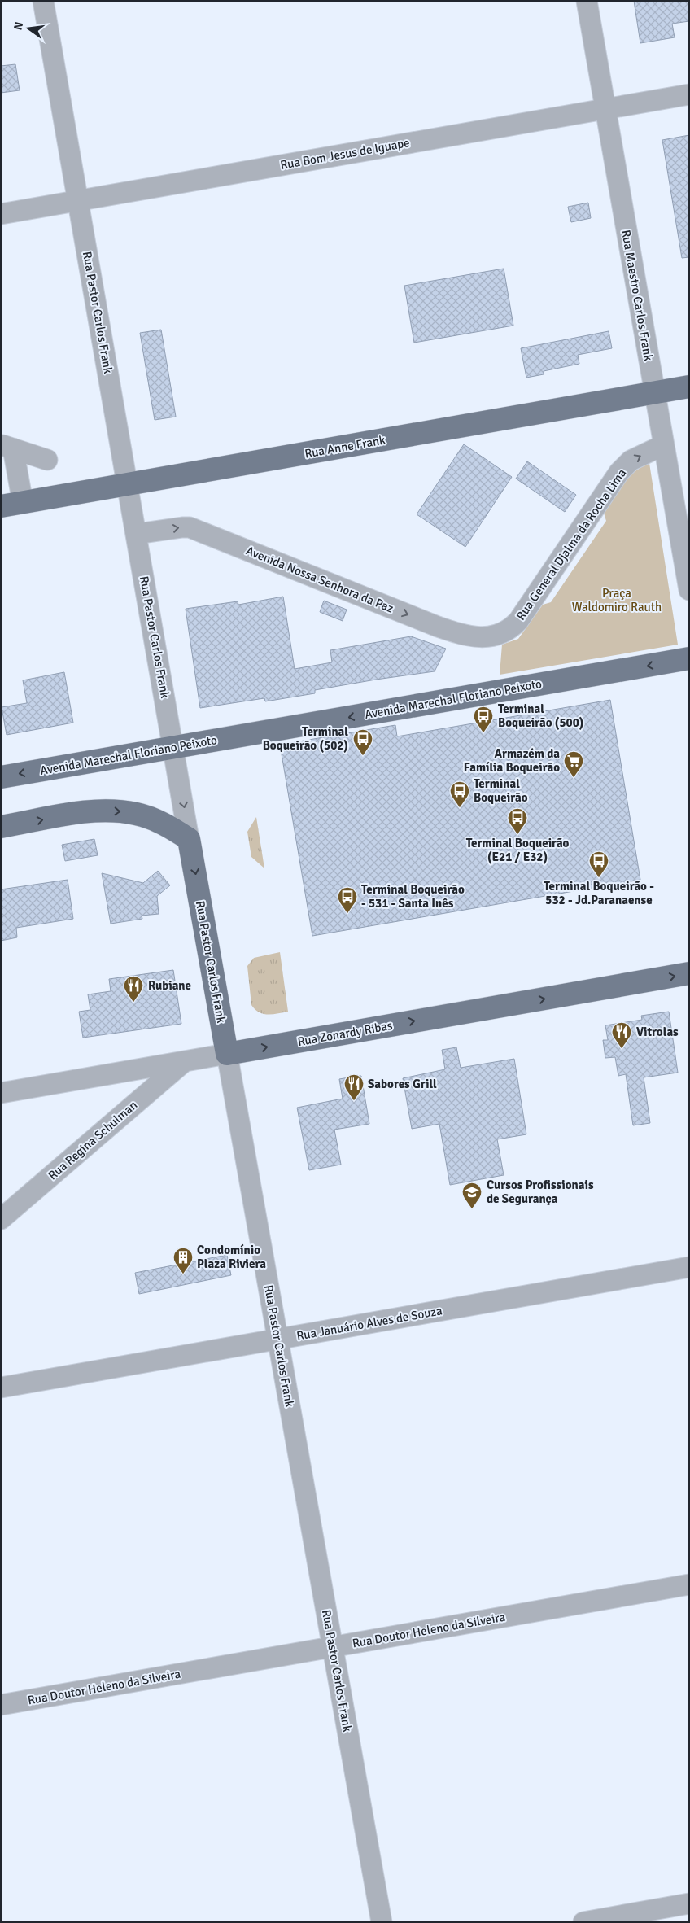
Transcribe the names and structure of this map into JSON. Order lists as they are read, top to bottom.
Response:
{
  "streets": {
    "main road": [
      "Rua Pastor Carlos Frank",
      "Rua Anne Frank",
      "Avenida Marechal Floriano Peixoto",
      "Rua Zonardy Ribas"
    ],
    "street": [
      "Rua Bom Jesus de Iguape",
      "Rua Maestro Carlos Frank",
      "Rua General Djalma da Rocha Lima",
      "Avenida Nossa Senhora da Paz",
      "Rua Regina Schulman",
      "Rua Januário Alves de Souza",
      "Rua Doutor Heleno da Silveira"
    ]
  },
  "crossings": [
    ["Rua Bom Jesus de Iguape", "Rua Maestro Carlos Frank"],
    ["Rua Bom Jesus de Iguape", "Rua Pastor Carlos Frank"],
    ["Rua Maestro Carlos Frank", "Rua Anne Frank"],
    ["Rua Maestro Carlos Frank", "Rua General Djalma da Rocha Lima"],
    ["Rua Pastor Carlos Frank", "Rua Anne Frank"],
    ["Rua Pastor Carlos Frank", "Avenida Nossa Senhora da Paz"],
    ["Rua Pastor Carlos Frank", "Avenida Marechal Floriano Peixoto"],
    ["Rua Pastor Carlos Frank", "Rua Zonardy Ribas"],
    ["Rua Pastor Carlos Frank", "Rua Januário Alves de Souza"],
    ["Rua Pastor Carlos Frank", "Rua Doutor Heleno da Silveira"],
    ["Rua General Djalma da Rocha Lima", "Avenida Nossa Senhora da Paz"],
    ["Rua Zonardy Ribas", "Rua Regina Schulman"]
  ],
  "one_way": [
    "Rua General Djalma da Rocha Lima",
    "Avenida Nossa Senhora da Paz",
    "Avenida Marechal Floriano Peixoto",
    "Rua Zonardy Ribas"
  ],
  "parks": ["Praça Waldomiro Rauth"],
  "places": {
    "bus stop": [
      "Terminal Boqueirão (500)",
      "Terminal Boqueirão (502)",
      "Terminal Boqueirão",
      "Terminal Boqueirão (E21 / E32)",
      "Terminal Boqueirão - 532 - Jd.Paranaense",
      "Terminal Boqueirão - 531 - Santa Inês"
    ],
    "supermarket": ["Armazém da Família Boqueirão"],
    "restaurant": ["Rubiane", "Vitrolas", "Sabores Grill"],
    "school or university": ["Cursos Profissionais de Segurança"],
    "building": ["Condomínio Plaza Riviera"]
  },
  "north": "left"
}
